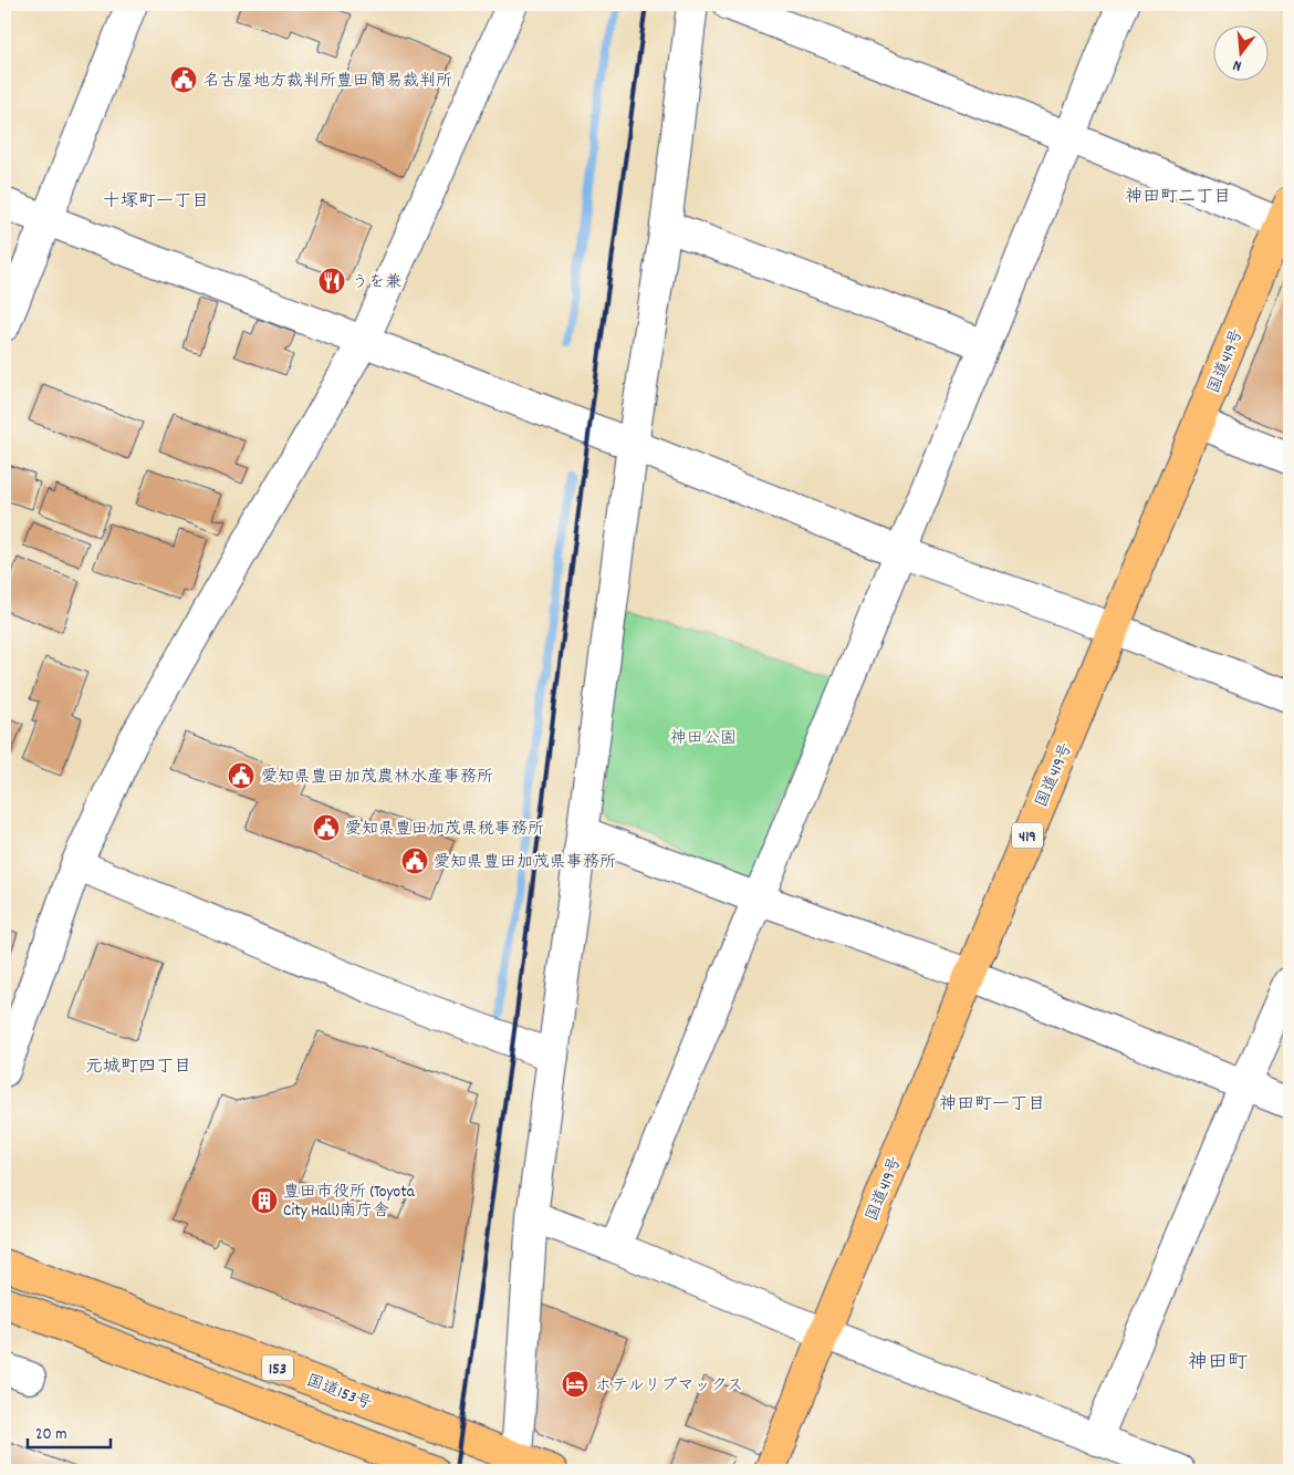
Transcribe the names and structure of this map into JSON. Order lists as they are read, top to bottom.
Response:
{
  "streets": {
    "highway": [
      "国道419号",
      "419",
      "153",
      "国道153号"
    ]
  },
  "districts": [
    "神田町二丁目",
    "十塚町一丁目",
    "元城町四丁目",
    "神田町一丁目",
    "神田町"
  ],
  "parks": ["神田公園"],
  "places": {
    "public building": [
      "名古屋地方裁判所豊田簡易裁判所",
      "愛知県豊田加茂農林水産事務所",
      "愛知県豊田加茂県税事務所",
      "愛知県豊田加茂県事務所"
    ],
    "restaurant": ["うを兼"],
    "building": ["豊田市役所 (Toyota City Hall)南庁舎"],
    "hotel": ["ホテルリブマックス"]
  },
  "scale_bar": "20 m",
  "north": "bottom"
}
